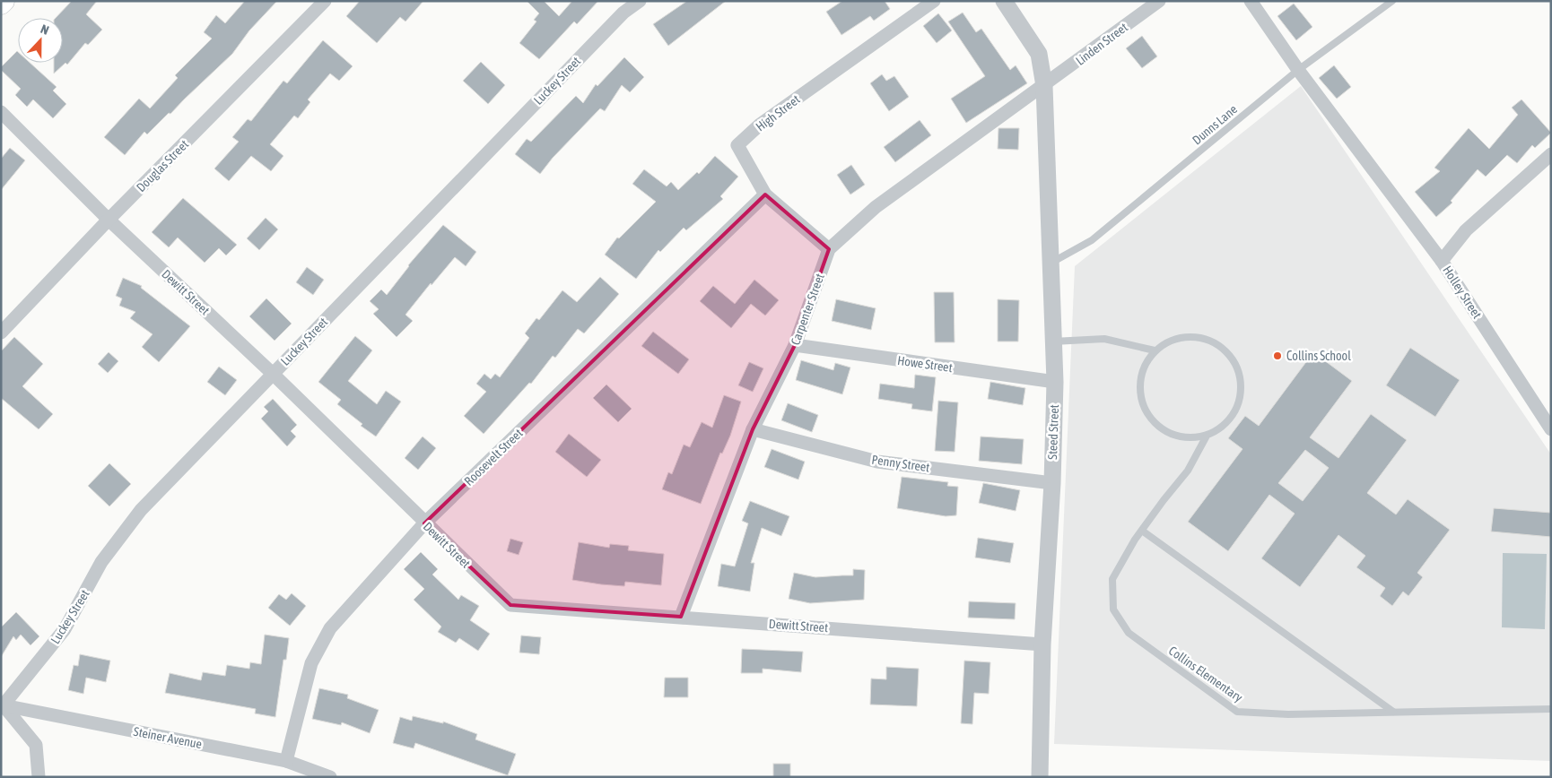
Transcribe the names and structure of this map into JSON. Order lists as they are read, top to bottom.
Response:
{
  "streets": {
    "street": [
      "Linden Street",
      "Luckey Street",
      "High Street",
      "Douglas Street",
      "Dewitt Street",
      "Holley Street",
      "Carpenter Street",
      "Howe Street",
      "Steed Street",
      "Roosevelt Street",
      "Penny Street",
      "Steiner Avenue"
    ],
    "lane": ["Dunns Lane", "Collins Elementary"]
  },
  "crossings": [
    ["Linden Street", "Carpenter Street"],
    ["Linden Street", "Steed Street"],
    ["Luckey Street", "Dewitt Street"],
    ["Luckey Street", "Steiner Avenue"],
    ["High Street", "Carpenter Street"],
    ["High Street", "Roosevelt Street"],
    ["Dunns Lane", "Steed Street"],
    ["Douglas Street", "Dewitt Street"],
    ["Dewitt Street", "Carpenter Street"],
    ["Dewitt Street", "Steed Street"],
    ["Dewitt Street", "Roosevelt Street"],
    ["Carpenter Street", "Howe Street"],
    ["Carpenter Street", "Steed Street"],
    ["Carpenter Street", "Penny Street"],
    ["Howe Street", "Steed Street"],
    ["Steed Street", "Penny Street"],
    ["Roosevelt Street", "Steiner Avenue"]
  ],
  "places": ["Collins School"],
  "north": "top"
}
